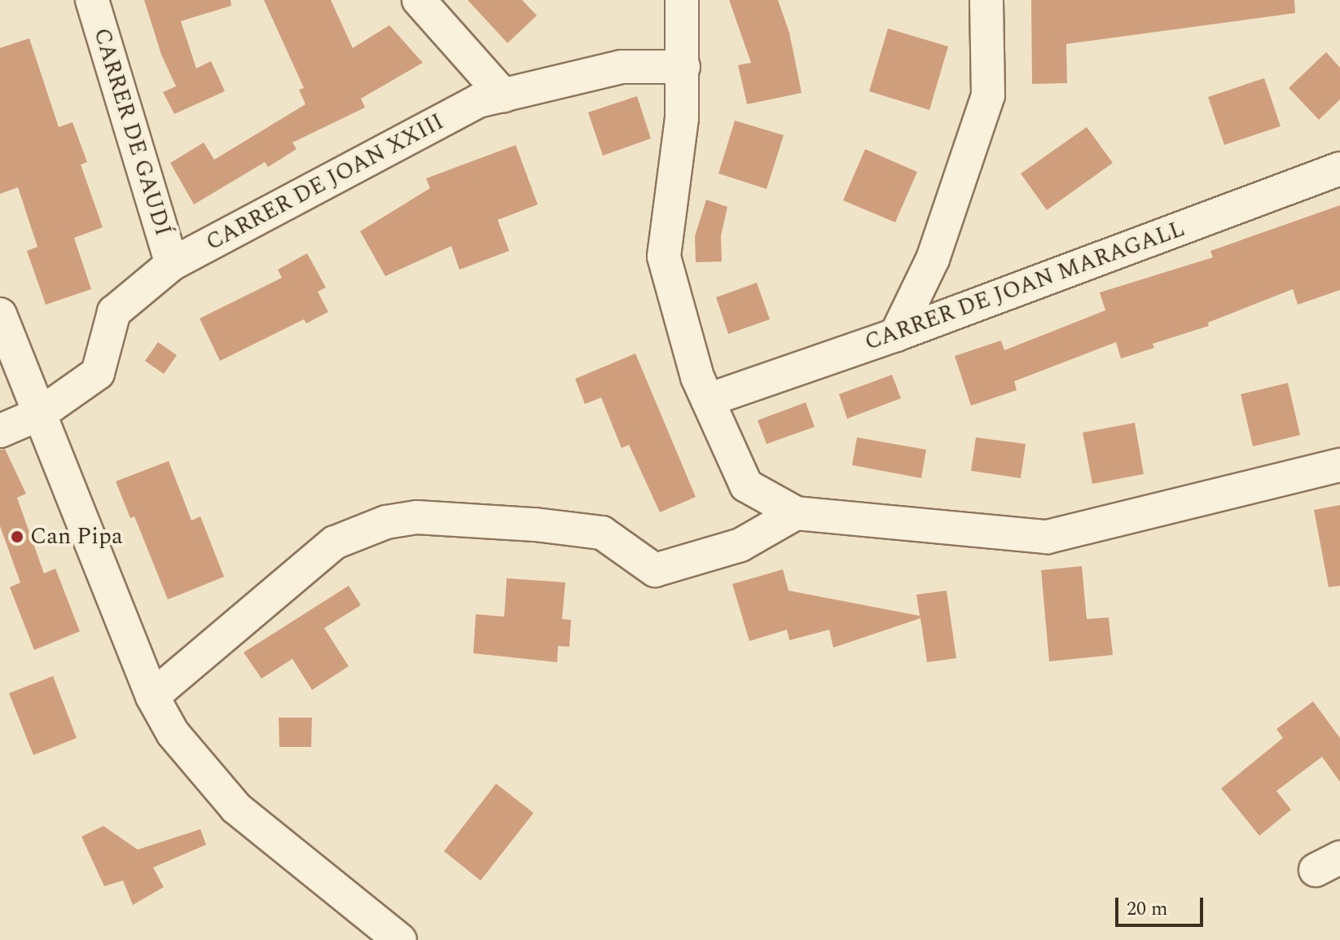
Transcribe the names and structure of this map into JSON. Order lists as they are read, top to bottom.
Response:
{
  "streets": {
    "street": ["CARRER DE GAUDÍ", "CARRER DE JOAN XXIII", "CARRER DE JOAN MARAGALL"]
  },
  "crossings": [
    ["CARRER DE GAUDÍ", "CARRER DE JOAN XXIII"]
  ],
  "places": ["Can Pipa"],
  "scale_bar": "20 m"
}
